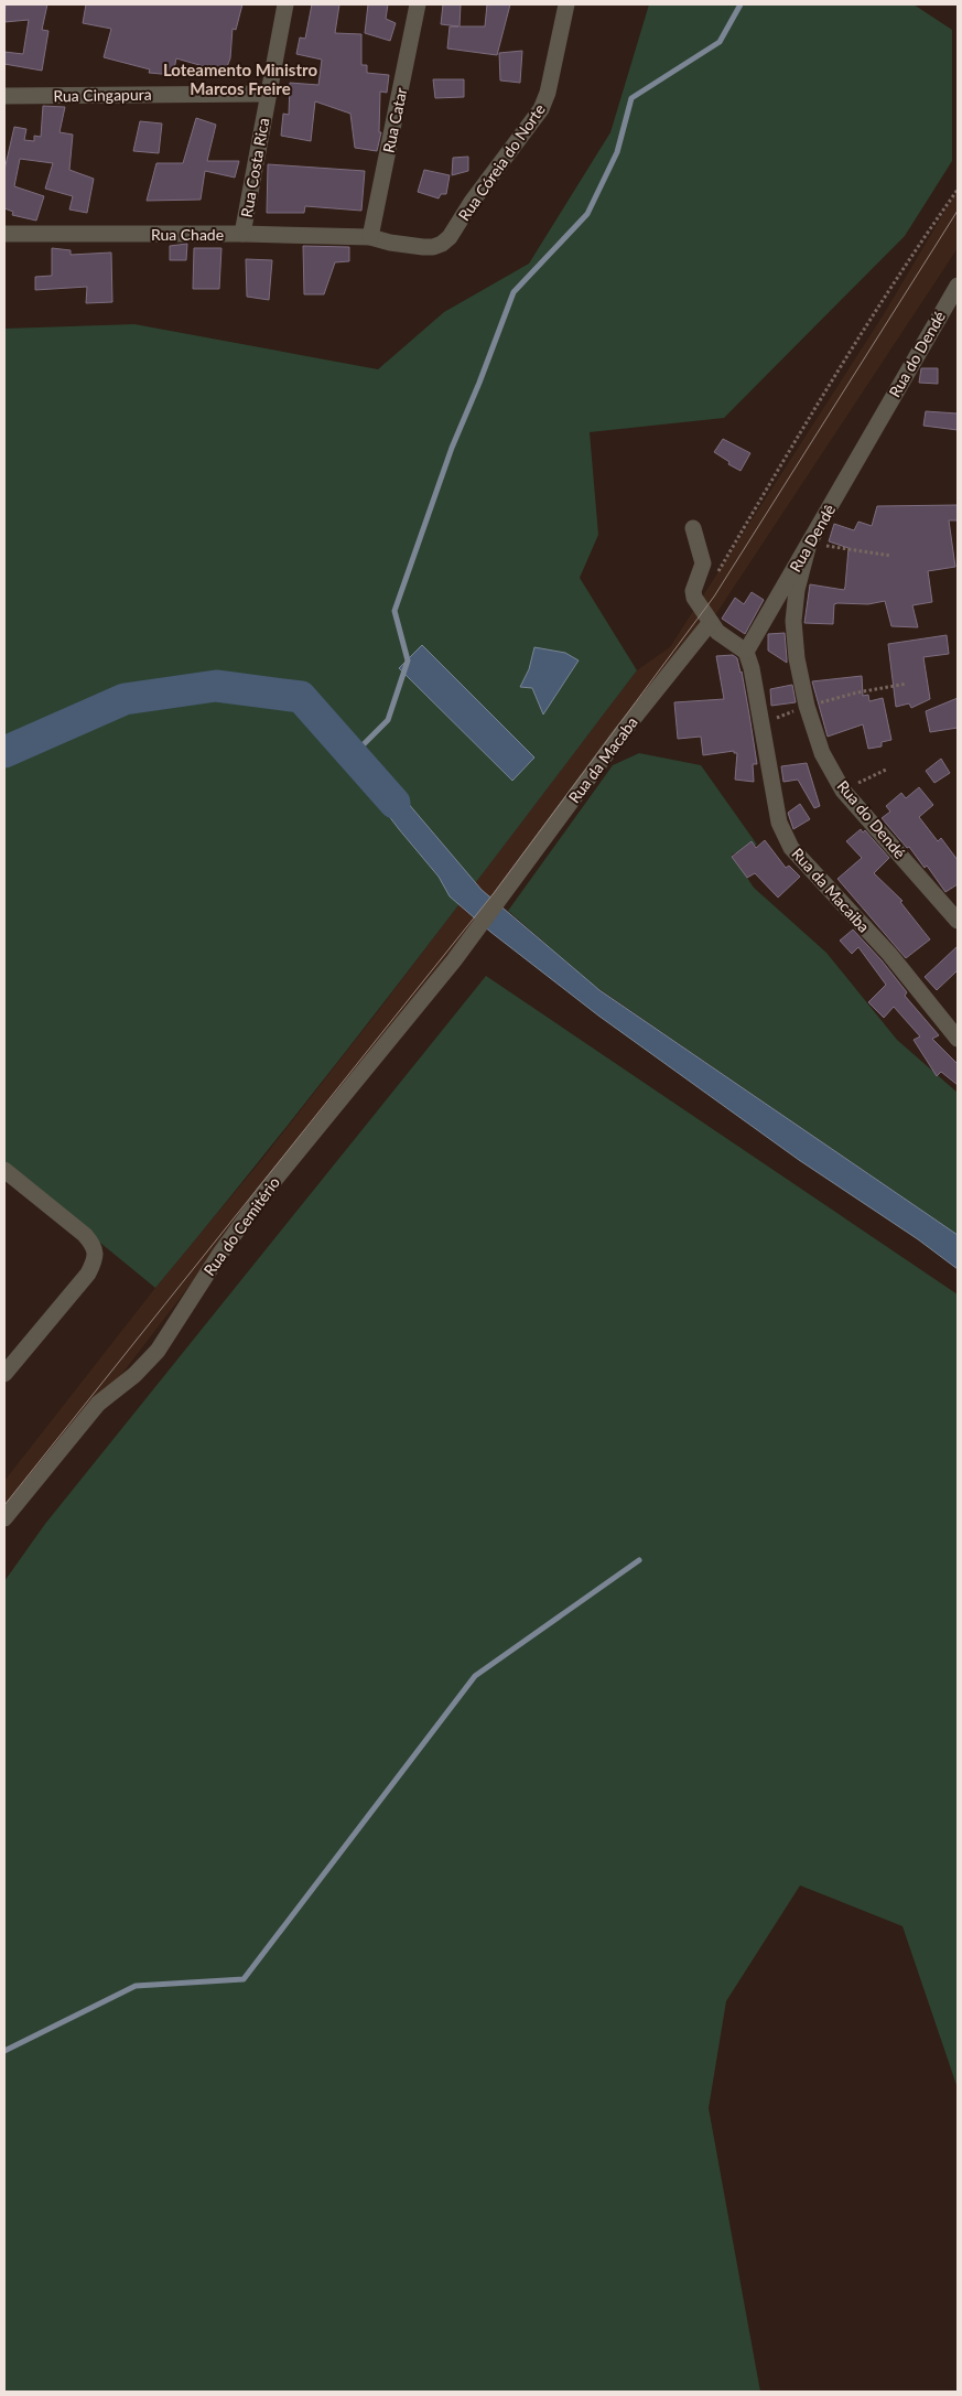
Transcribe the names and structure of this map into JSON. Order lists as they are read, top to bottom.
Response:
{
  "streets": {
    "street": [
      "Rua Cingapura",
      "Rua Catar",
      "Rua Córeia do Norte",
      "Rua Costa Rica",
      "Rua Chade",
      "Rua do Dendé",
      "Rua Dendê",
      "Rua da Macaba",
      "Rua da Macaiba",
      "Rua do Cemitério"
    ]
  },
  "crossings": [
    ["Rua Cingapura", "Rua Costa Rica"],
    ["Rua Catar", "Rua Córeia do Norte"],
    ["Rua Catar", "Rua Chade"],
    ["Rua Córeia do Norte", "Rua Chade"],
    ["Rua Costa Rica", "Rua Chade"],
    ["Rua do Dendé", "Rua Dendê"],
    ["Rua Dendê", "Rua da Macaiba"],
    ["Rua da Macaba", "Rua do Cemitério"]
  ],
  "districts": ["Loteamento Ministro Marcos Freire"]
}
